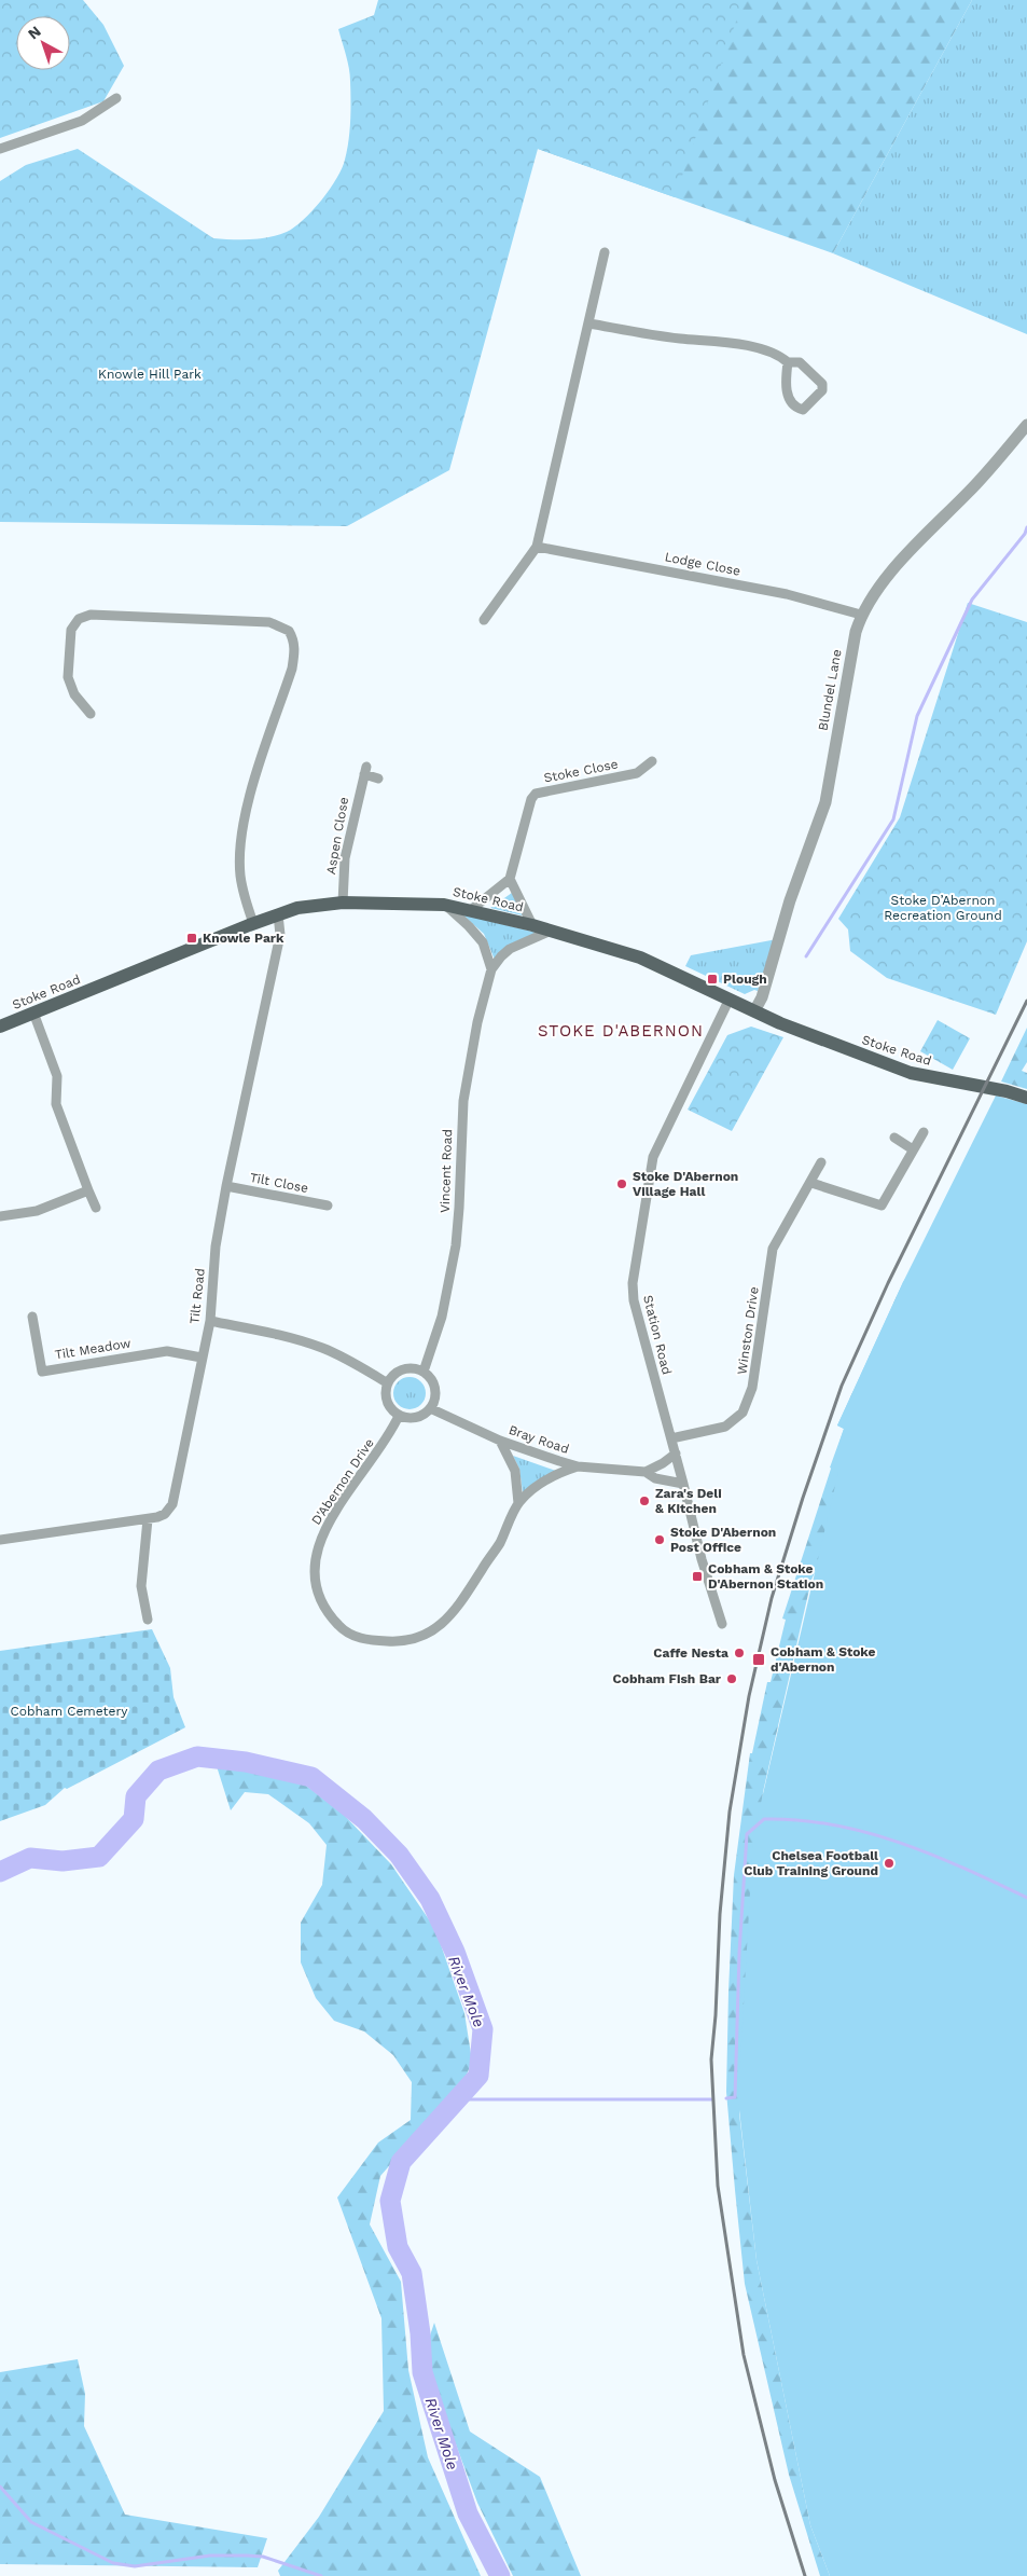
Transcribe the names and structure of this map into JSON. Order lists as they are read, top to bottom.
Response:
{
  "streets": {
    "main road": ["Stoke Road"],
    "street": [
      "Lodge Close",
      "Blundel Lane",
      "Stoke Close",
      "Aspen Close",
      "Vincent Road",
      "Tilt Close",
      "Tilt Road",
      "Winston Drive",
      "Station Road",
      "Tilt Meadow",
      "Bray Road",
      "D'Abernon Drive"
    ]
  },
  "crossings": [
    ["Lodge Close", "Blundel Lane"],
    ["Blundel Lane", "Stoke Road"],
    ["Aspen Close", "Stoke Road"],
    ["Stoke Road", "Vincent Road"],
    ["Stoke Road", "Tilt Road"],
    ["Stoke Road", "Station Road"],
    ["Vincent Road", "Bray Road"],
    ["Vincent Road", "D'Abernon Drive"],
    ["Tilt Close", "Tilt Road"],
    ["Tilt Road", "Tilt Meadow"],
    ["Winston Drive", "Station Road"],
    ["Station Road", "Bray Road"],
    ["Bray Road", "D'Abernon Drive"]
  ],
  "districts": ["STOKE D'ABERNON"],
  "water": ["River Mole"],
  "parks": ["Knowle Hill Park", "Stoke D’Abernon Recreation Ground", "Cobham Cemetery"],
  "places": {
    "transit": [
      "Knowle Park",
      "Plough",
      "Cobham & Stoke D'Abernon Station",
      "Cobham & Stoke d'Abernon"
    ],
    "other": [
      "Stoke D'Abernon Village Hall",
      "Zara's Deli & Kitchen",
      "Stoke D'Abernon Post Office",
      "Caffe Nesta",
      "Cobham Fish Bar",
      "Chelsea Football Club Training Ground"
    ]
  },
  "north": "top left"
}
